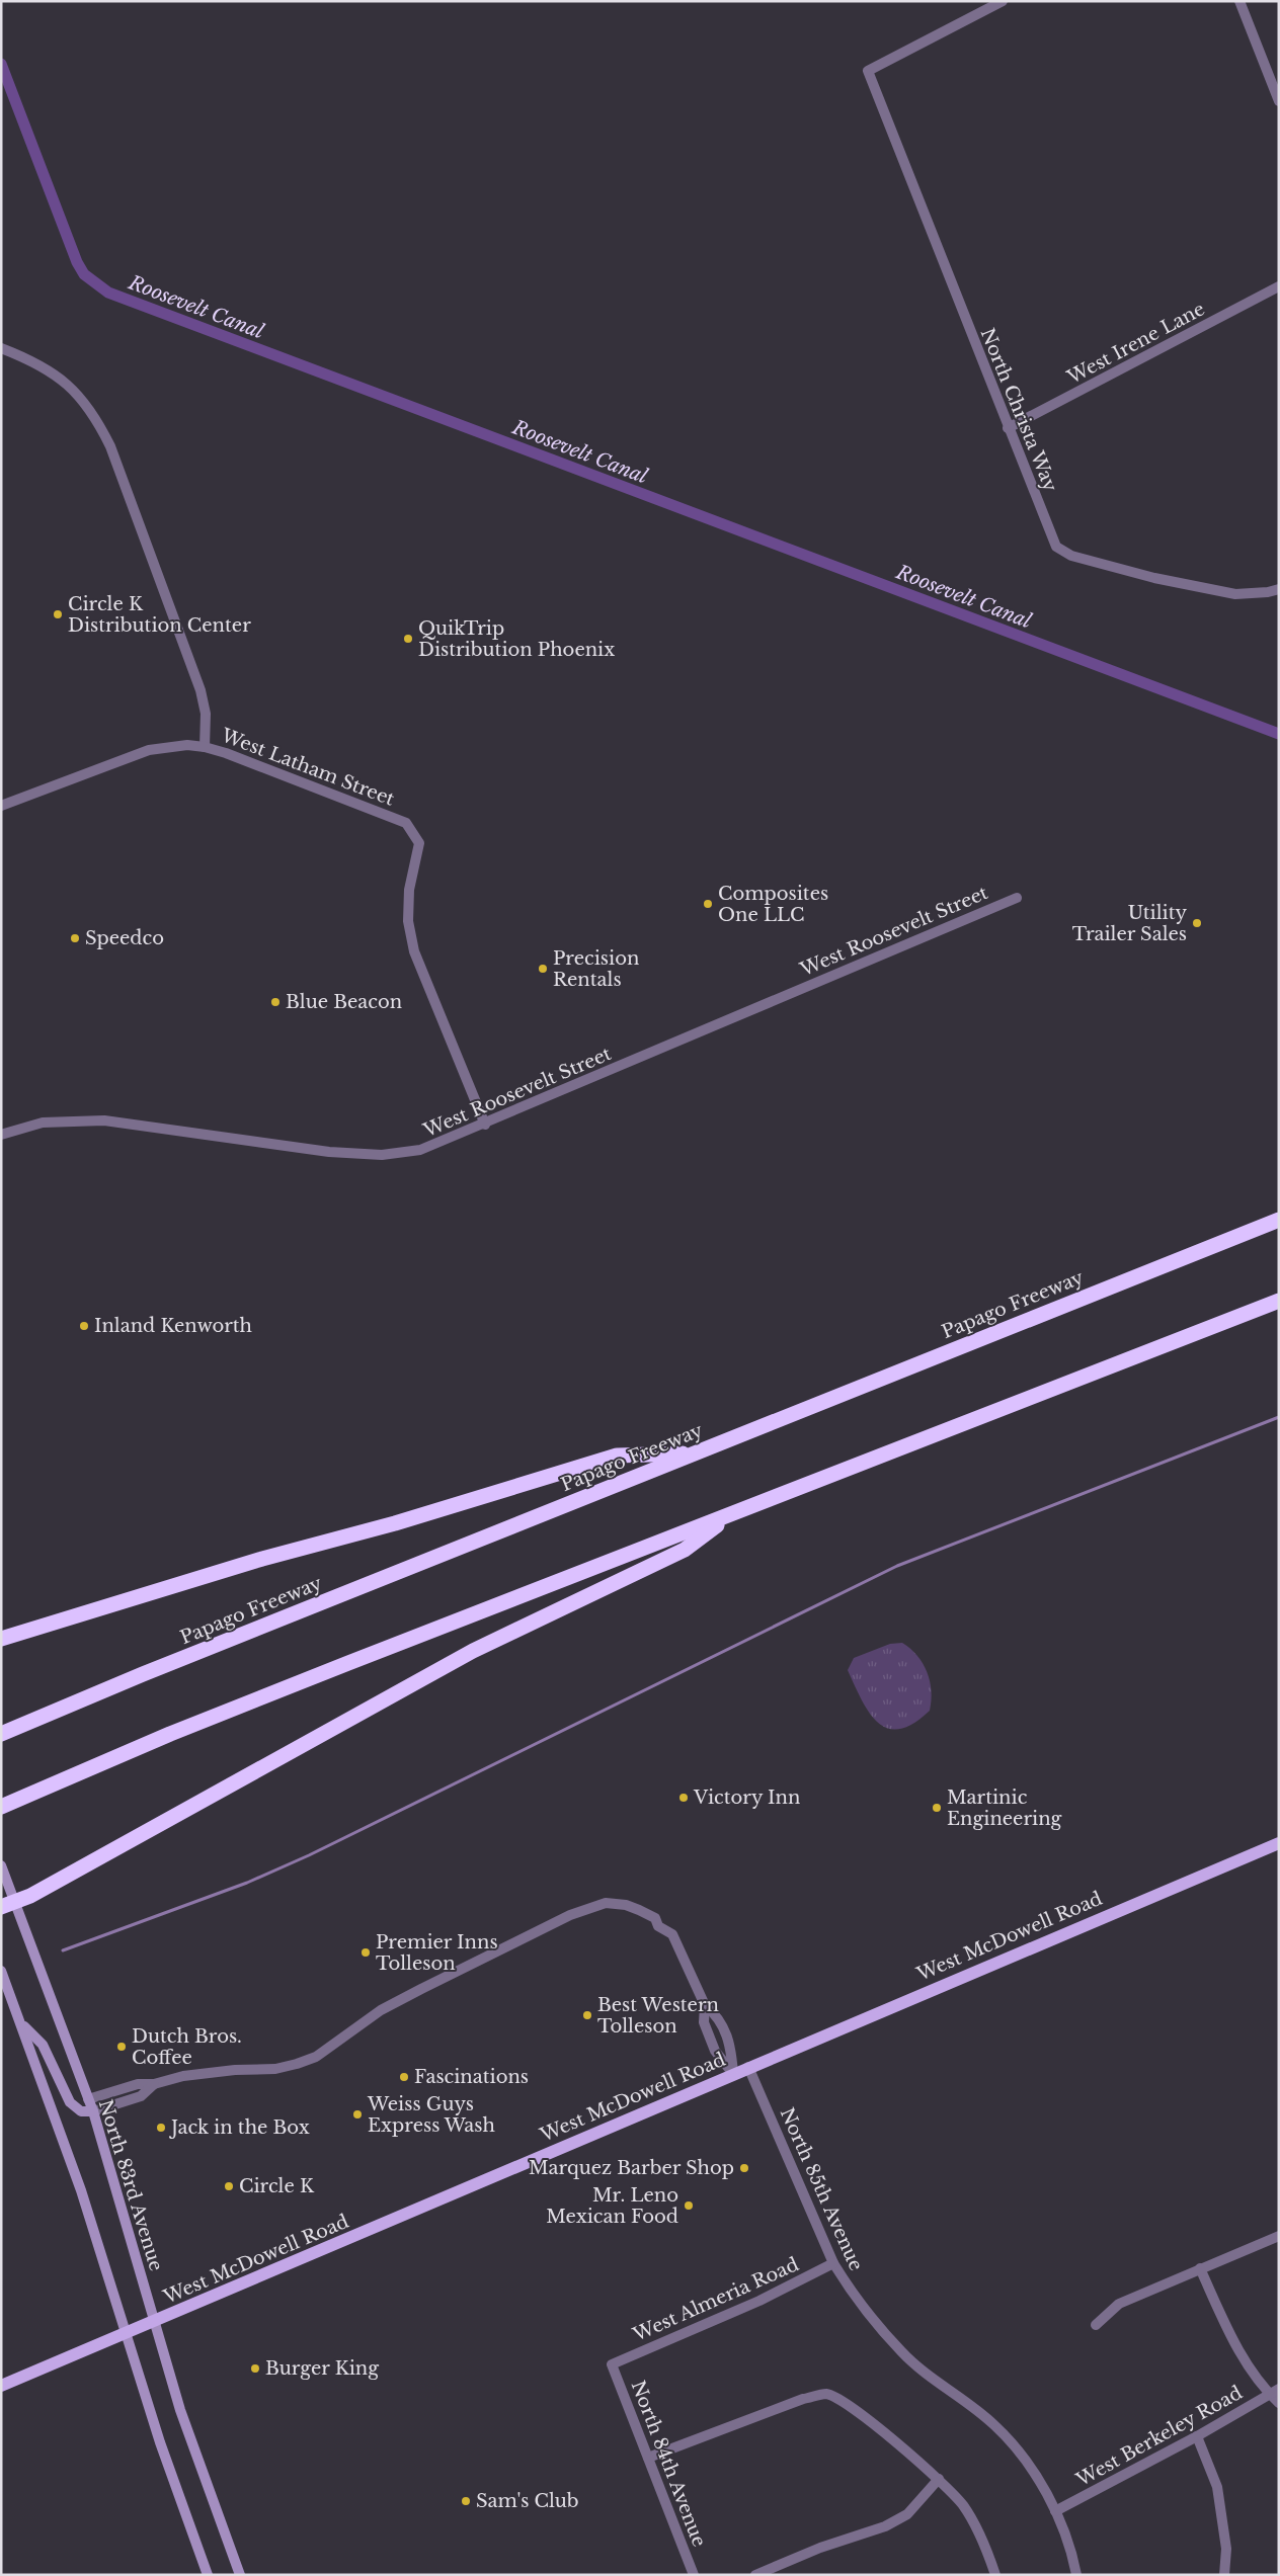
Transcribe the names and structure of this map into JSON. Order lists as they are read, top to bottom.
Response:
{
  "streets": {
    "highway": ["Papago Freeway"],
    "main road": ["West McDowell Road", "North 83rd Avenue"],
    "street": [
      "West Irene Lane",
      "North Christa Way",
      "West Latham Street",
      "West Roosevelt Street",
      "North 85th Avenue",
      "West Almeria Road",
      "West Berkeley Road",
      "North 84th Avenue"
    ]
  },
  "crossings": [
    ["West Irene Lane", "North Christa Way"],
    ["West Latham Street", "West Roosevelt Street"],
    ["West McDowell Road", "North 83rd Avenue"],
    ["West McDowell Road", "North 85th Avenue"],
    ["North 85th Avenue", "West Almeria Road"],
    ["North 85th Avenue", "West Berkeley Road"],
    ["West Almeria Road", "North 84th Avenue"]
  ],
  "water": ["Roosevelt Canal"],
  "places": [
    "Circle K Distribution Center",
    "QuikTrip Distribution Phoenix",
    "Composites One LLC",
    "Utility Trailer Sales",
    "Speedco",
    "Precision Rentals",
    "Blue Beacon",
    "Inland Kenworth",
    "Victory Inn",
    "Martinic Engineering",
    "Premier Inns Tolleson",
    "Best Western Tolleson",
    "Dutch Bros. Coffee",
    "Fascinations",
    "Weiss Guys Express Wash",
    "Jack in the Box",
    "Marquez Barber Shop",
    "Circle K",
    "Mr. Leno Mexican Food",
    "Burger King",
    "Sam's Club"
  ]
}
